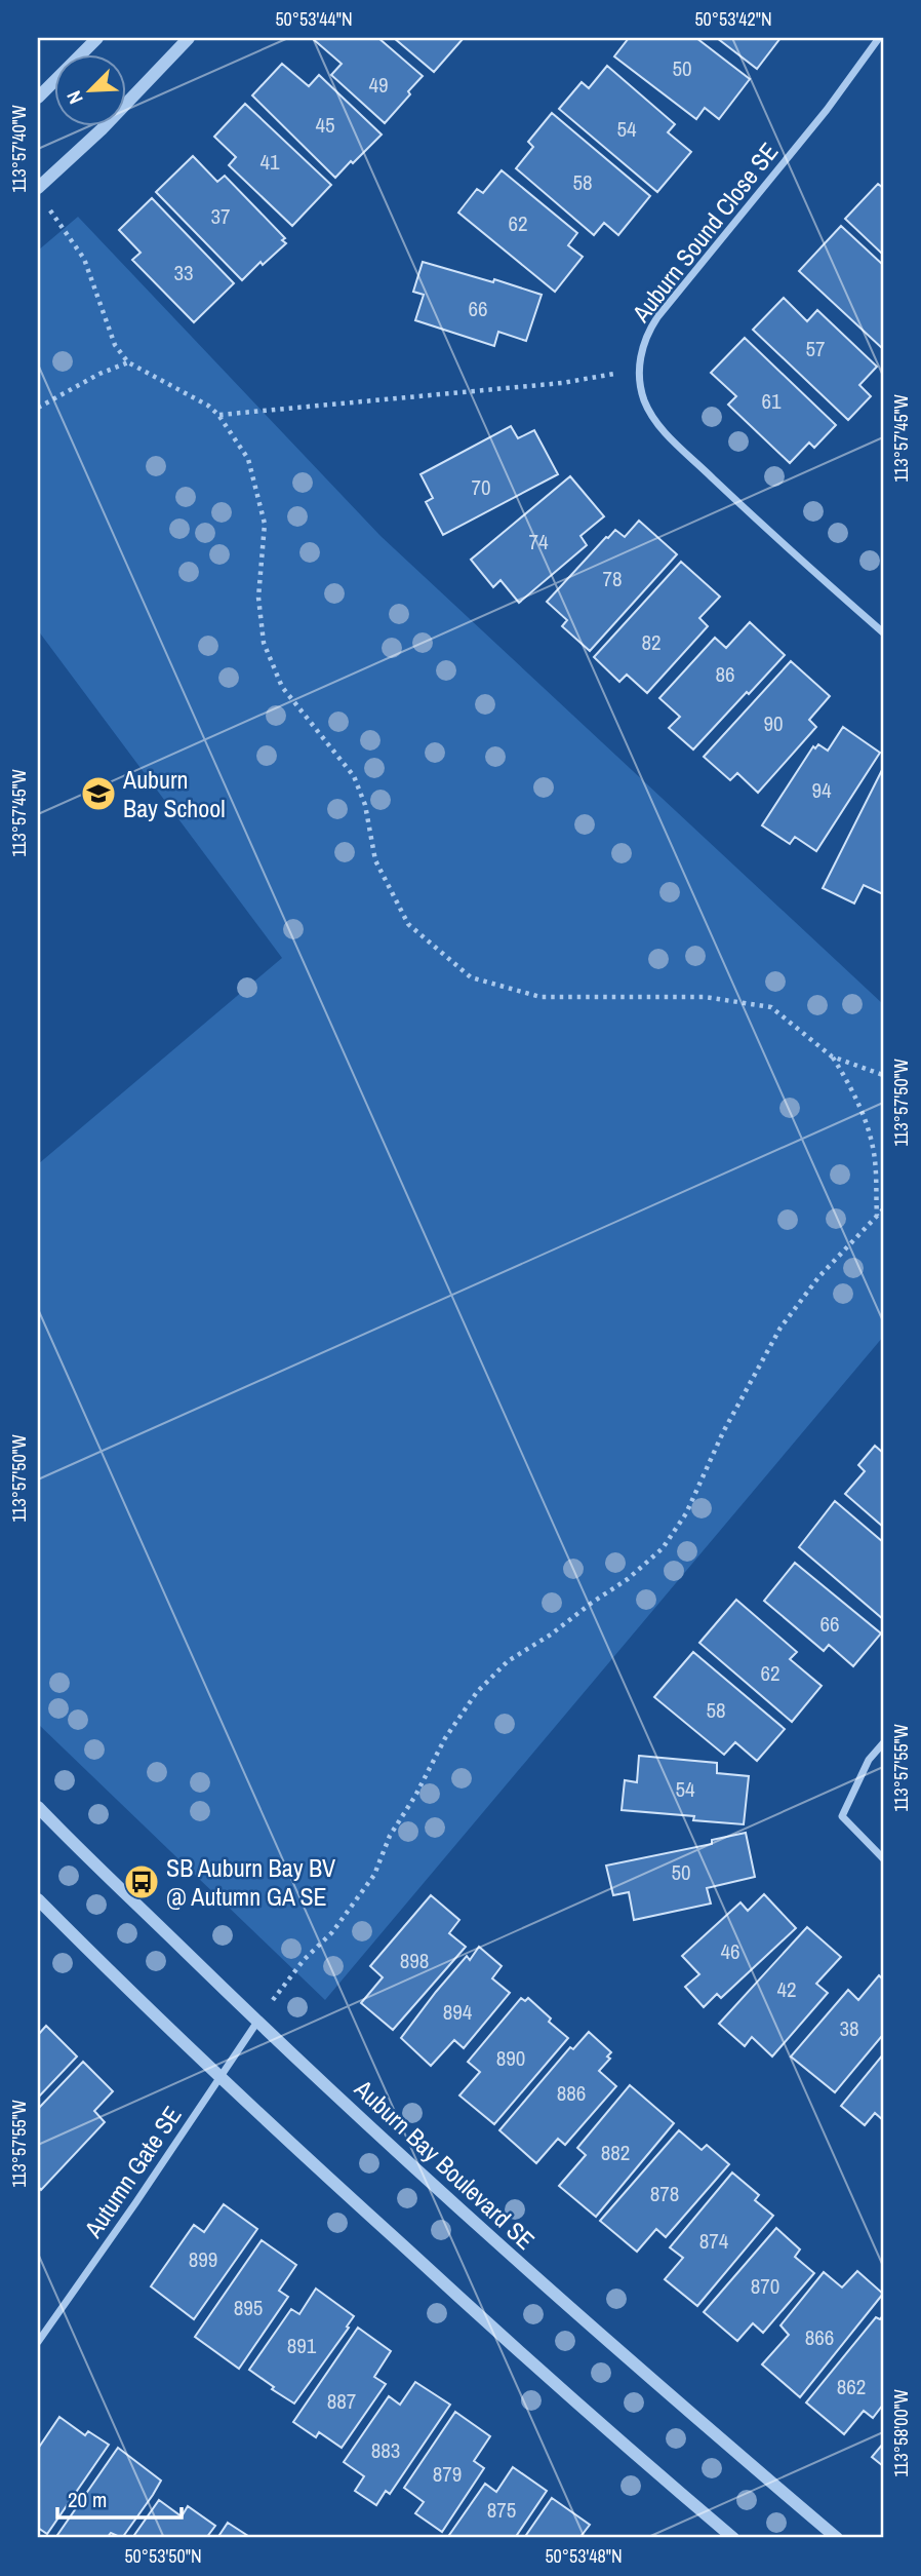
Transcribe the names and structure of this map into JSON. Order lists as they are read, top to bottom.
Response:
{
  "streets": {
    "street": ["Auburn Sound Close SE", "Auburn Bay Boulevard SE", "Autumn Gate SE"]
  },
  "crossings": [
    ["Auburn Bay Boulevard SE", "Autumn Gate SE"]
  ],
  "places": {
    "school or university": ["Auburn Bay School"],
    "bus stop": ["SB Auburn Bay BV @ Autumn GA SE"]
  },
  "house_numbers": [
    "50",
    "49",
    "45",
    "54",
    "41",
    "58",
    "37",
    "62",
    "33",
    "66",
    "57",
    "61",
    "70",
    "74",
    "78",
    "82",
    "86",
    "90",
    "94",
    "66",
    "62",
    "58",
    "54",
    "50",
    "46",
    "898",
    "42",
    "894",
    "38",
    "890",
    "886",
    "882",
    "878",
    "874",
    "899",
    "870",
    "895",
    "866",
    "891",
    "862",
    "887",
    "883",
    "879",
    "875"
  ],
  "scale_bar": "20 m",
  "north": "bottom left",
  "coordinates": [
    "50°53'44\"N",
    "50°53'42\"N",
    "113°57'40\"W",
    "113°57'45\"W",
    "113°57'50\"W",
    "113°57'55\"W",
    "113°58'00\"W",
    "50°53'50\"N",
    "50°53'48\"N"
  ]
}
